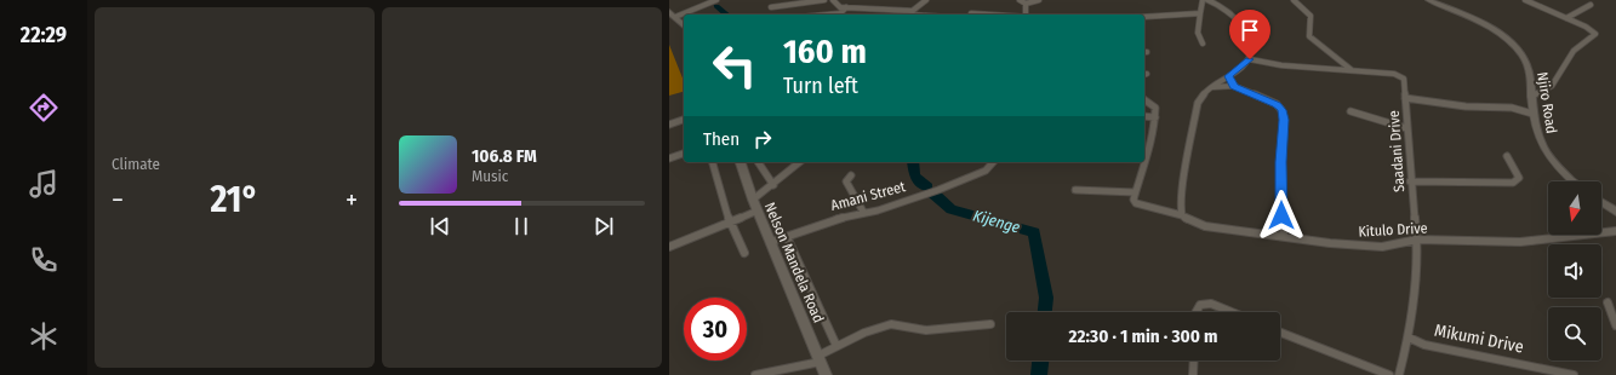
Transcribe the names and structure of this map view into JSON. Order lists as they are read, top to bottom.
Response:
{
  "streets": {
    "main road": ["Nelson Mandela Road"],
    "street": [
      "Njiro Road",
      "Saadani Drive",
      "Amani Street",
      "Kitulo Drive",
      "Mikumi Drive"
    ]
  },
  "crossings": [
    ["Saadani Drive", "Kitulo Drive"],
    ["Saadani Drive", "Mikumi Drive"],
    ["Amani Street", "Nelson Mandela Road"]
  ],
  "water": ["Kijenge"],
  "north": "bottom",
  "page": {
    "tabs": "22:29",
    "tile": "Climate",
    "turn": ["160 m", "Turn left"],
    "then": "Then",
    "song": ["106.8 FM", "Music"],
    "heat": ["−", "21°", "+"],
    "limit": "30",
    "trip": "22:30 · 1 min · 300 m"
  }
}
